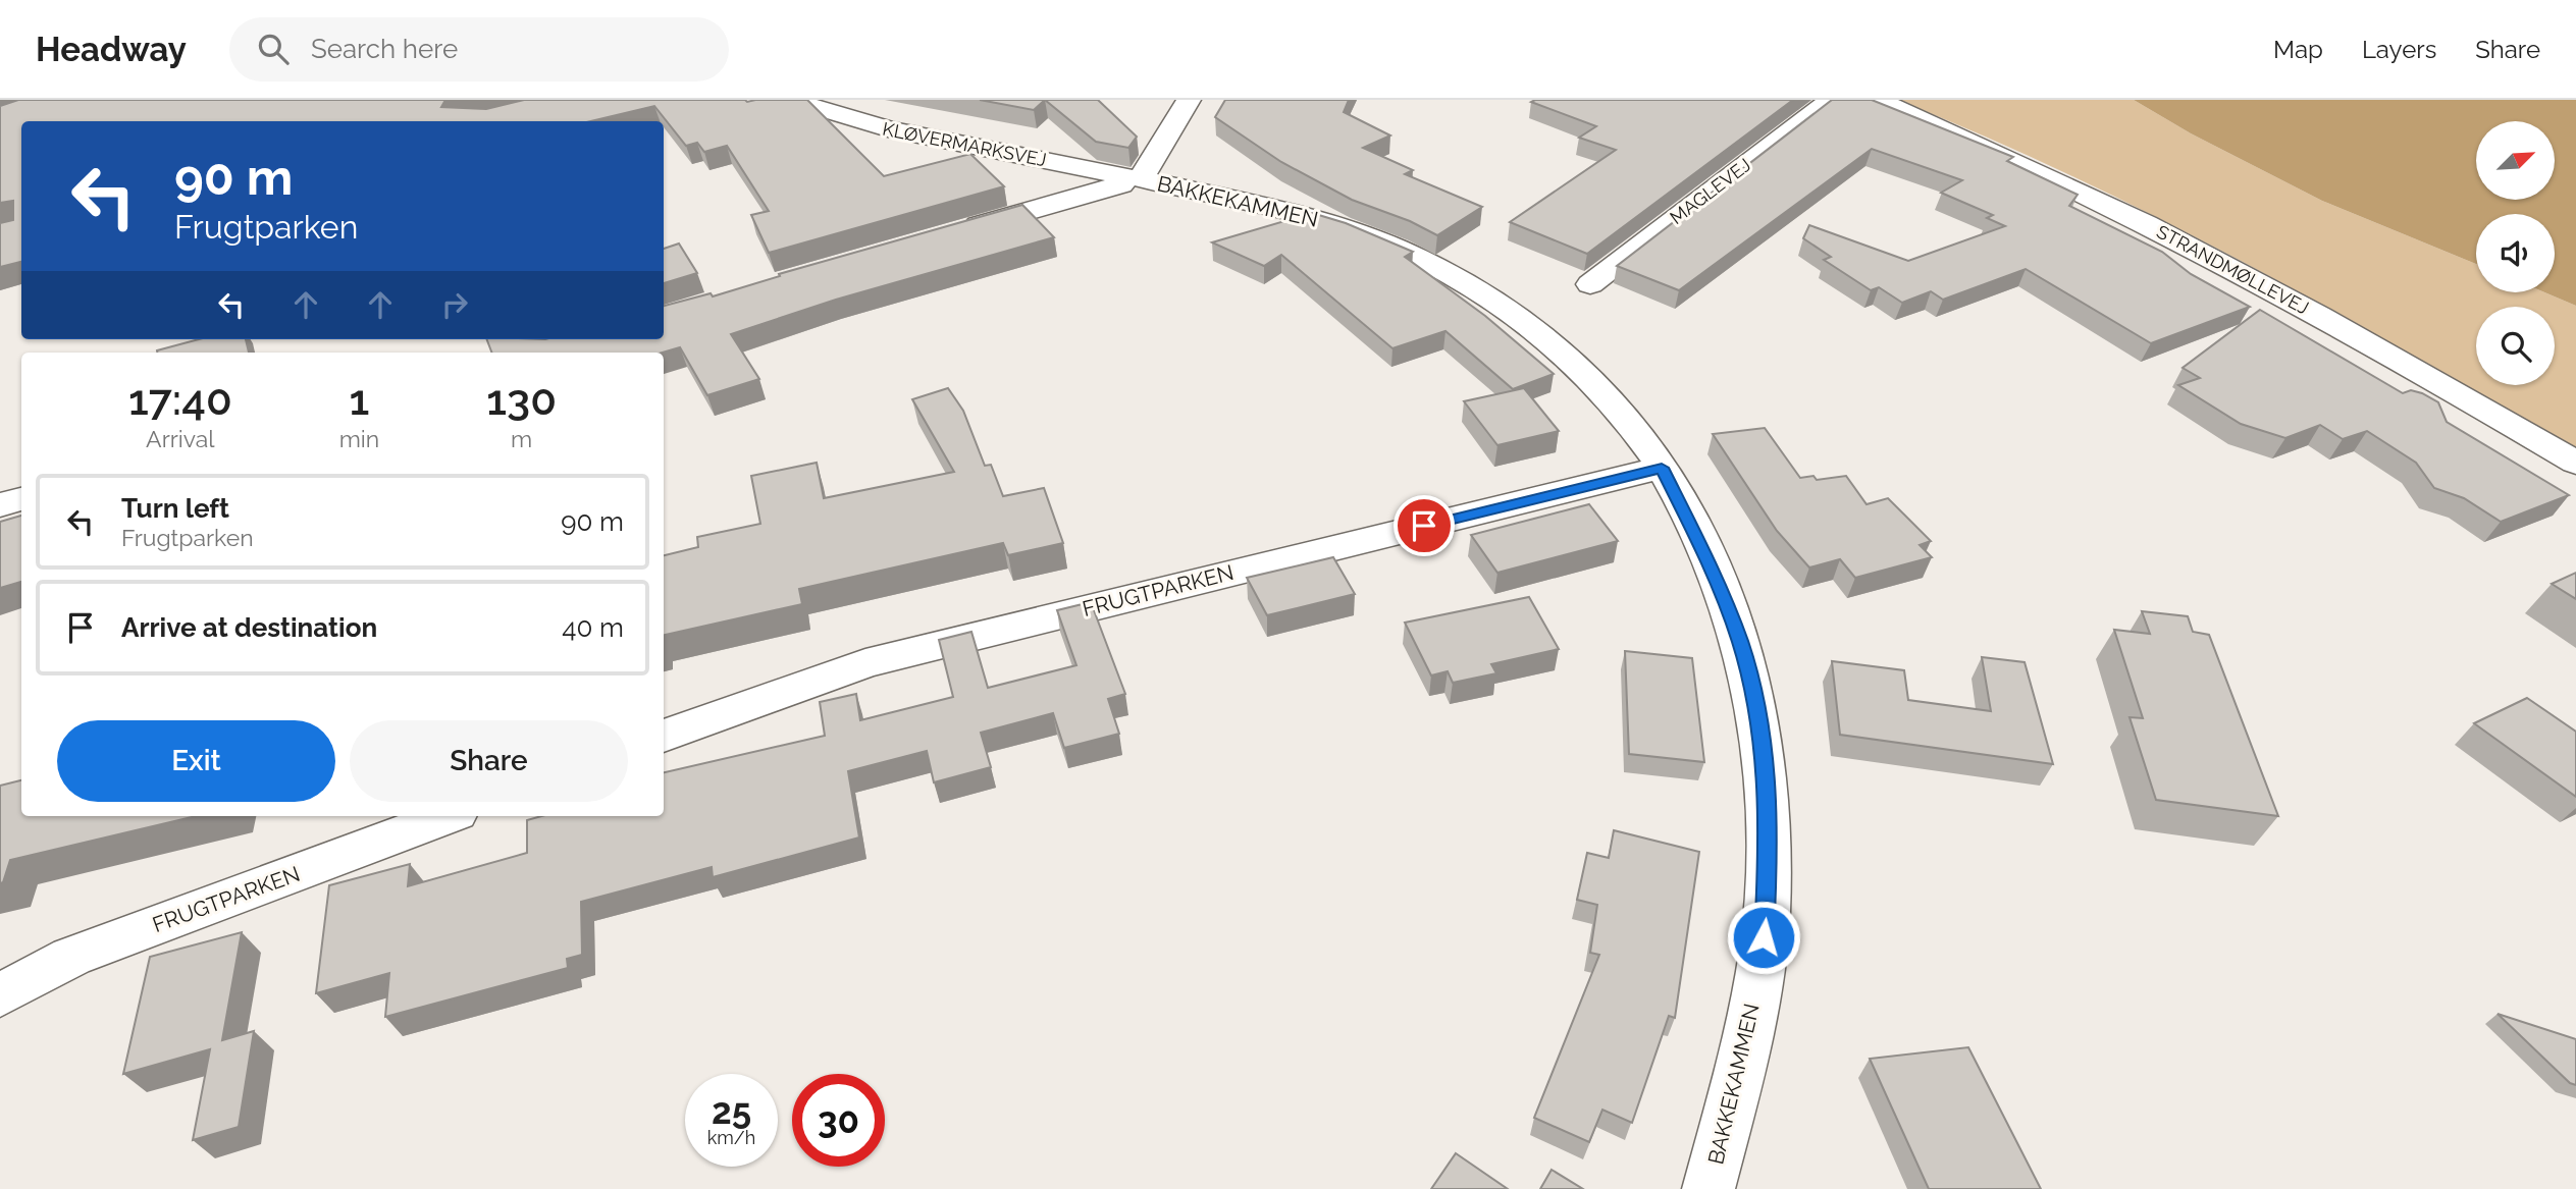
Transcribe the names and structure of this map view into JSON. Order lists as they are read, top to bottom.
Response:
{
  "streets": {
    "street": [
      "KLØVERMARKSVEJ",
      "MAGLEVEJ",
      "BAKKEKAMMEN",
      "STRANDMØLLEVEJ",
      "FRUGTPARKEN"
    ]
  },
  "crossings": [
    ["KLØVERMARKSVEJ", "BAKKEKAMMEN"],
    ["BAKKEKAMMEN", "FRUGTPARKEN"]
  ],
  "north": "top right",
  "page": {
    "header": "Headway",
    "search": "Search here",
    "nav": ["Map", "Layers", "Share"],
    "turn": ["90 m", "Frugtparken"],
    "eta": [
      "17:40",
      "Arrival",
      "1",
      "min",
      "130",
      "m"
    ],
    "list": [
      {
        "name": "Turn left",
        "note": "Frugtparken",
        "value": "90 m"
      },
      {
        "name": "Arrive at destination",
        "value": "40 m"
      }
    ],
    "buttons": ["Exit", "Share"],
    "speed": "25 km/h",
    "limit": "30"
  }
}
